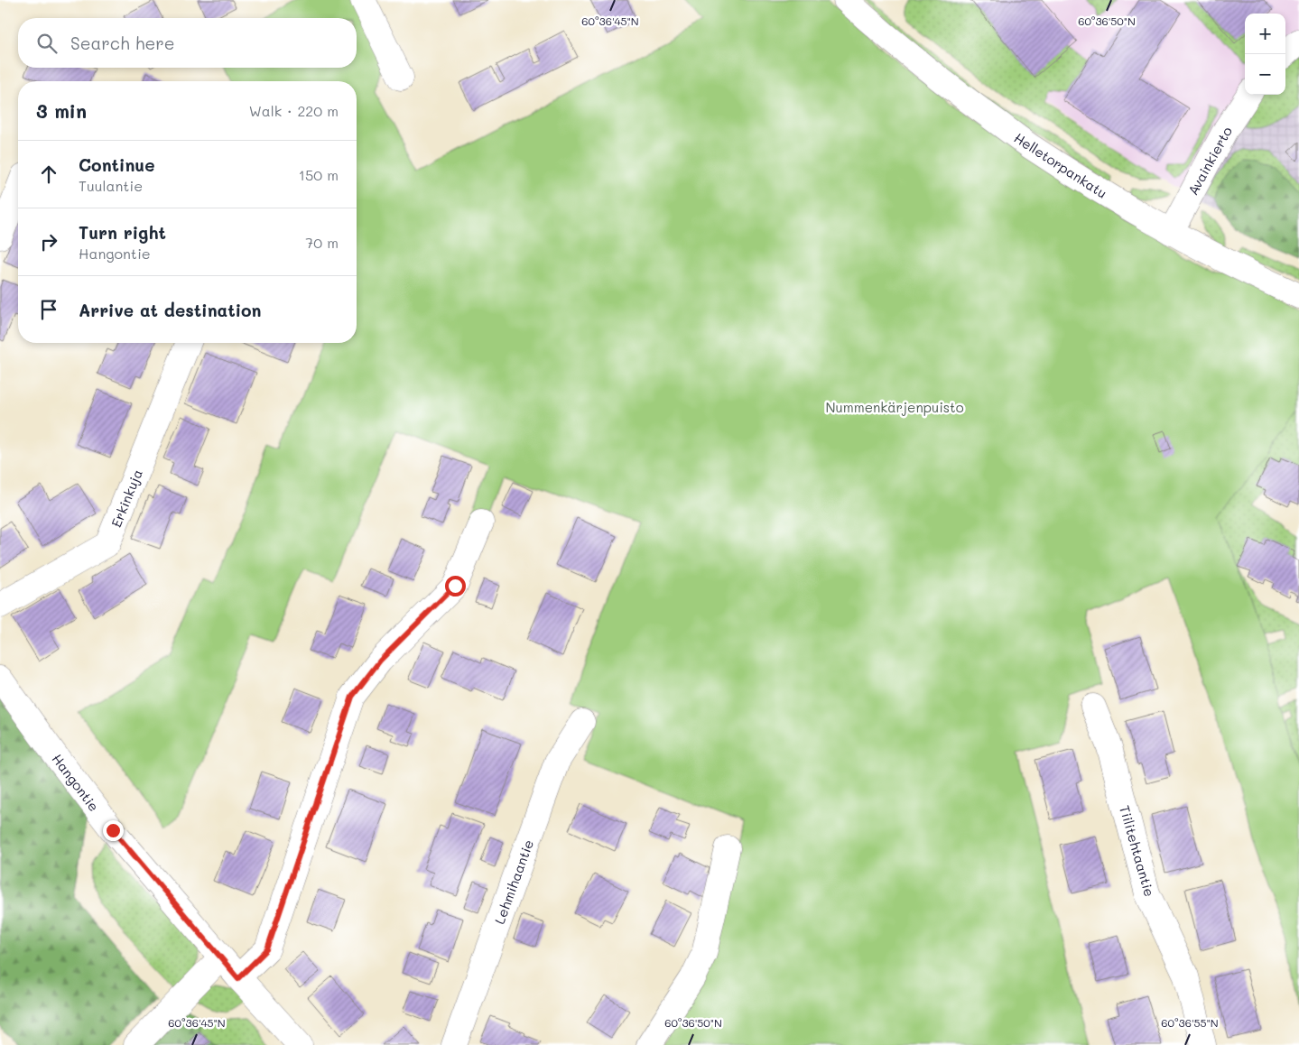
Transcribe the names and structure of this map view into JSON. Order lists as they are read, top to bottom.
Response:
{
  "streets": {
    "street": [
      "Avainkierto",
      "Helletorpankatu",
      "Erkinkuja",
      "Hangontie",
      "Tiilitehtaantie",
      "Lehmihaantie"
    ]
  },
  "crossings": [
    ["Avainkierto", "Helletorpankatu"]
  ],
  "parks": ["Nummenkärjenpuisto"],
  "page": {
    "map_buttons": ["+", "−"],
    "search": "Search here",
    "heading": ["3 min", "Walk · 220 m"],
    "list": [
      ["Continue", "Tuulantie", "150 m"],
      ["Turn right", "Hangontie", "70 m"],
      "Arrive at destination"
    ]
  },
  "coordinates": ["60°36'45\"N", "60°36'50\"N", "60°36'55\"N"]
}
